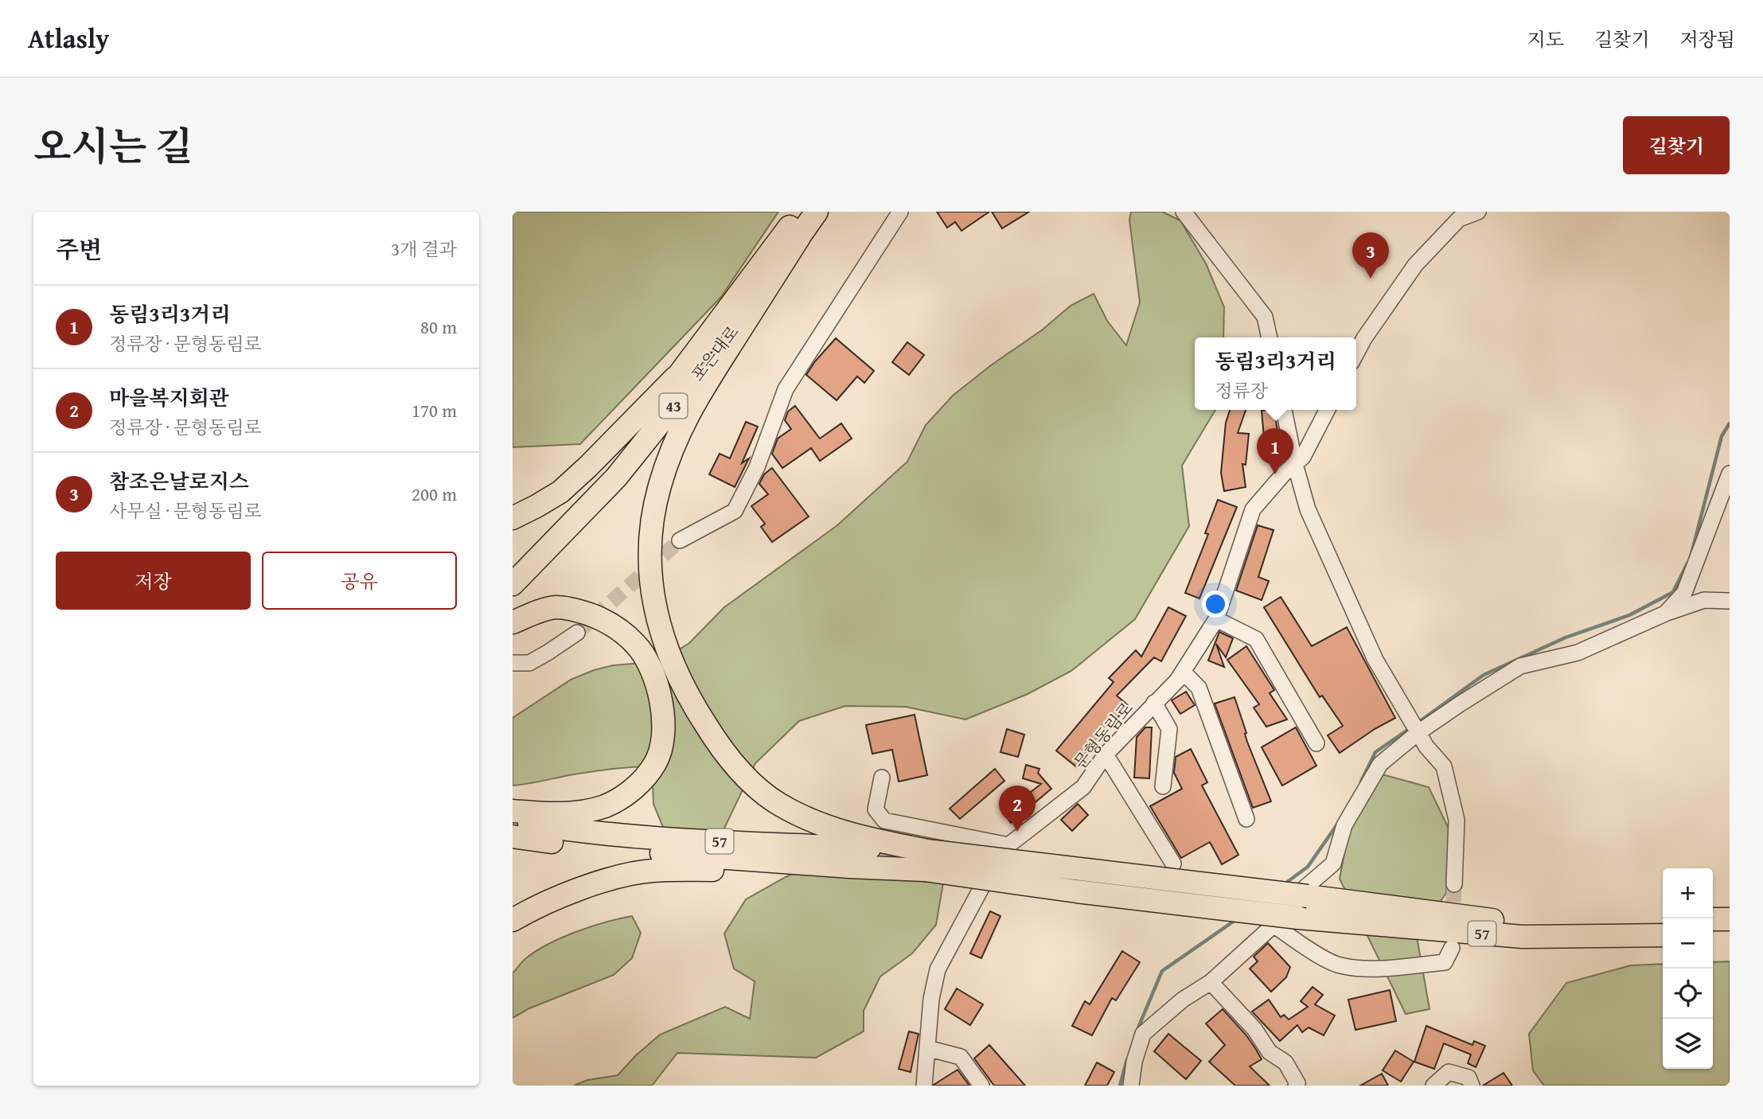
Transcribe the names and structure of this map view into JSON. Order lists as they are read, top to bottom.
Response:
{
  "streets": {
    "highway": ["포은대로", "43", "57"],
    "street": ["문형동림로"]
  },
  "page": {
    "header": "Atlasly",
    "nav": ["지도", "길찾기", "저장됨"],
    "title": "오시는 길",
    "buttons": [
      "길찾기",
      ["저장", "공유"]
    ],
    "heading": ["주변", "3개 결과"],
    "pins": ["3", "1", "2"],
    "list": [
      {
        "mark": "1",
        "name": "동림3리3거리",
        "note": "정류장 · 문형동림로",
        "value": "80 m"
      },
      {
        "mark": "2",
        "name": "마을복지회관",
        "note": "정류장 · 문형동림로",
        "value": "170 m"
      },
      {
        "mark": "3",
        "name": "참조은날로지스",
        "note": "사무실 · 문형동림로",
        "value": "200 m"
      }
    ],
    "popup": ["동림3리3거리", "정류장"],
    "map_buttons": ["+", "−"]
  }
}
